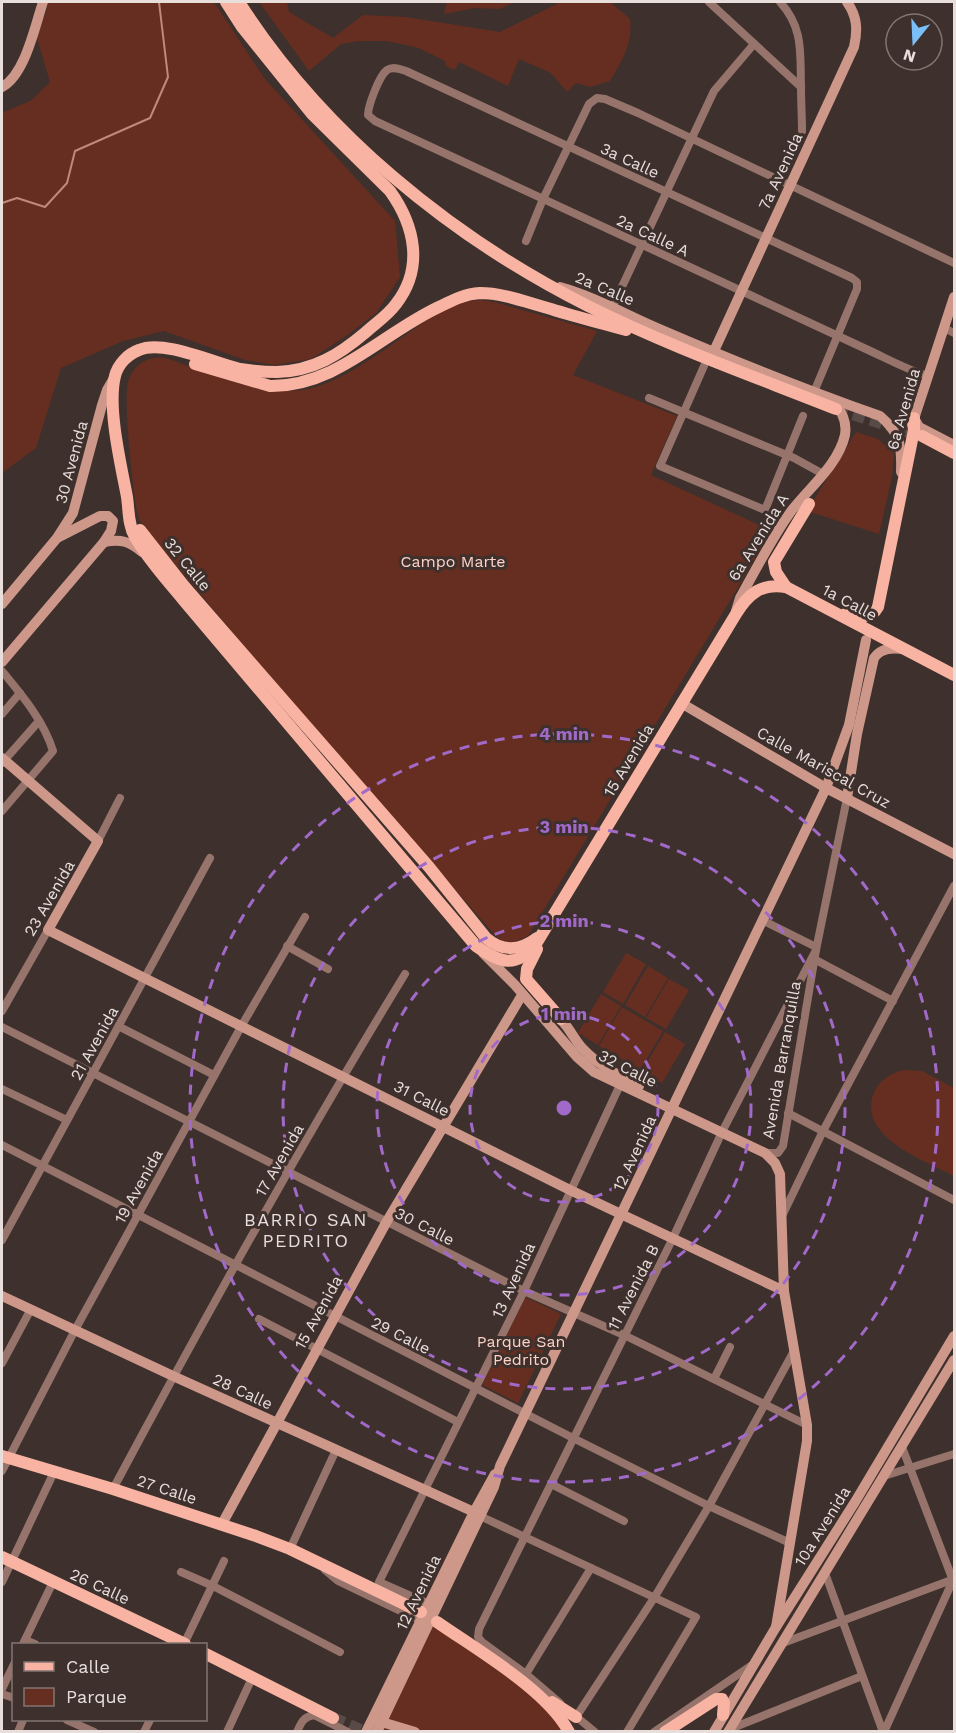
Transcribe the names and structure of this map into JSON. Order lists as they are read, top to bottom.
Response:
{
  "streets": {
    "main road": [
      "7a Avenida",
      "2a Calle",
      "6a Avenida",
      "30 Avenida",
      "6a Avenida A",
      "32 Calle",
      "1a Calle",
      "15 Avenida",
      "Calle Mariscal Cruz",
      "23 Avenida",
      "Avenida Barranquilla",
      "31 Calle",
      "12 Avenida",
      "28 Calle",
      "27 Calle",
      "10a Avenida",
      "26 Calle"
    ],
    "street": [
      "3a Calle",
      "2a Calle A",
      "21 Avenida",
      "17 Avenida",
      "19 Avenida",
      "30 Calle",
      "13 Avenida",
      "11 Avenida B",
      "29 Calle"
    ]
  },
  "crossings": [
    ["3a Calle", "7a Avenida"],
    ["3a Calle", "2a Calle A"],
    ["7a Avenida", "2a Calle A"],
    ["7a Avenida", "2a Calle"],
    ["2a Calle A", "6a Avenida"],
    ["2a Calle", "6a Avenida"],
    ["2a Calle", "6a Avenida A"],
    ["6a Avenida A", "15 Avenida"],
    ["6a Avenida A", "Calle Mariscal Cruz"],
    ["32 Calle", "15 Avenida"],
    ["32 Calle", "Avenida Barranquilla"],
    ["32 Calle", "12 Avenida"],
    ["32 Calle", "13 Avenida"],
    ["32 Calle", "11 Avenida B"],
    ["1a Calle", "Avenida Barranquilla"],
    ["15 Avenida", "Calle Mariscal Cruz"],
    ["15 Avenida", "31 Calle"],
    ["15 Avenida", "30 Calle"],
    ["15 Avenida", "29 Calle"],
    ["15 Avenida", "28 Calle"],
    ["15 Avenida", "27 Calle"],
    ["Calle Mariscal Cruz", "Avenida Barranquilla"],
    ["Calle Mariscal Cruz", "12 Avenida"],
    ["23 Avenida", "31 Calle"],
    ["21 Avenida", "31 Calle"],
    ["21 Avenida", "30 Calle"],
    ["21 Avenida", "29 Calle"],
    ["Avenida Barranquilla", "31 Calle"],
    ["Avenida Barranquilla", "30 Calle"],
    ["Avenida Barranquilla", "11 Avenida B"],
    ["Avenida Barranquilla", "29 Calle"],
    ["Avenida Barranquilla", "10a Avenida"],
    ["31 Calle", "12 Avenida"],
    ["31 Calle", "17 Avenida"],
    ["31 Calle", "19 Avenida"],
    ["31 Calle", "13 Avenida"],
    ["31 Calle", "11 Avenida B"],
    ["12 Avenida", "30 Calle"],
    ["12 Avenida", "13 Avenida"],
    ["12 Avenida", "29 Calle"],
    ["12 Avenida", "28 Calle"],
    ["12 Avenida", "27 Calle"],
    ["17 Avenida", "30 Calle"],
    ["17 Avenida", "29 Calle"],
    ["17 Avenida", "28 Calle"],
    ["17 Avenida", "27 Calle"],
    ["19 Avenida", "30 Calle"],
    ["19 Avenida", "29 Calle"],
    ["19 Avenida", "28 Calle"],
    ["19 Avenida", "27 Calle"],
    ["30 Calle", "13 Avenida"],
    ["30 Calle", "11 Avenida B"],
    ["13 Avenida", "29 Calle"],
    ["13 Avenida", "28 Calle"],
    ["13 Avenida", "27 Calle"],
    ["11 Avenida B", "29 Calle"],
    ["11 Avenida B", "28 Calle"]
  ],
  "districts": ["BARRIO SAN PEDRITO"],
  "parks": ["Campo Marte", "Parque San Pedrito"],
  "legend": ["Calle", "Parque"],
  "north": "bottom",
  "rings": [
    "4 min",
    "3 min",
    "2 min",
    "1 min"
  ]
}
